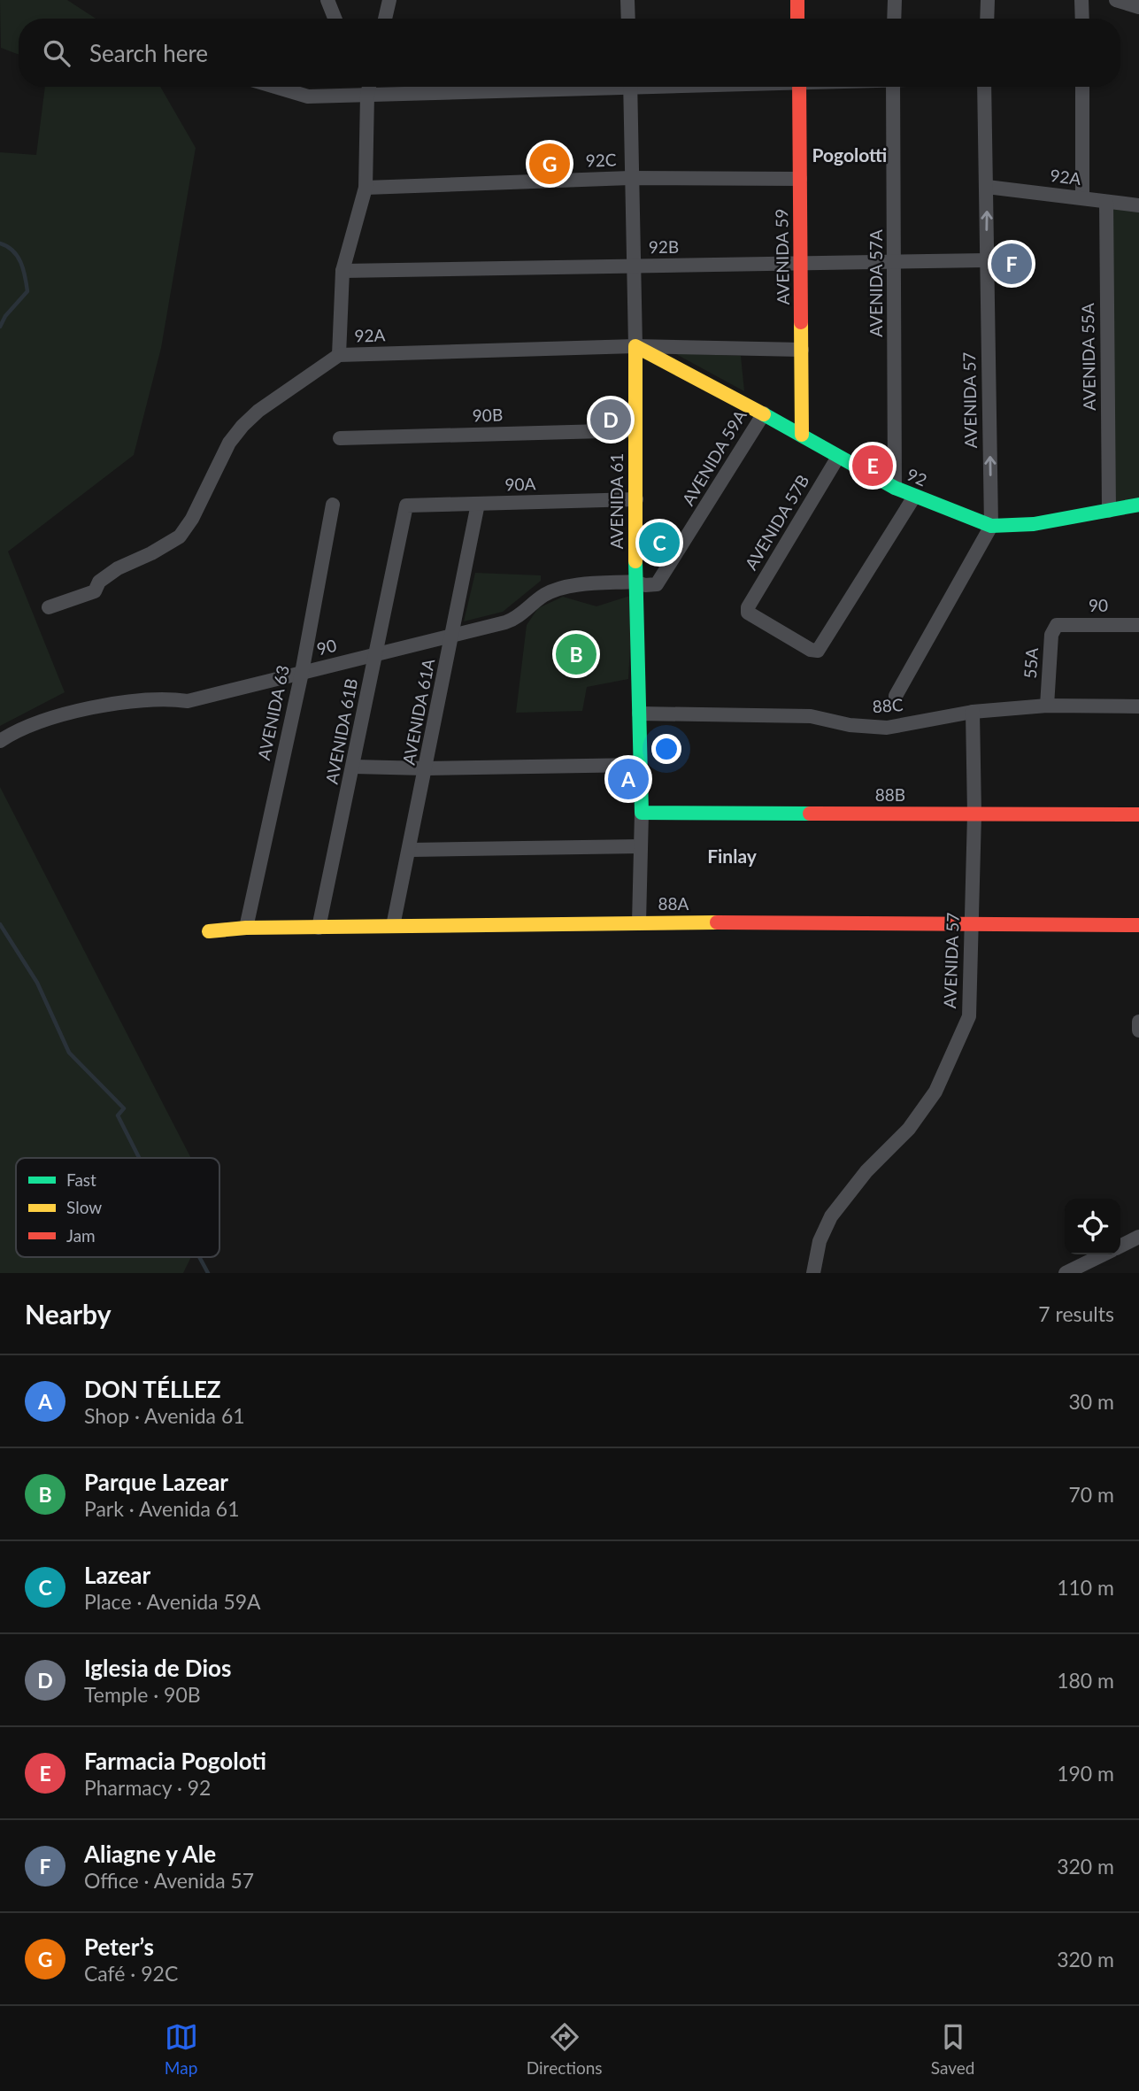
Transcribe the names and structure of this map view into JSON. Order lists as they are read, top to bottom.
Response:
{
  "streets": {
    "street": [
      "92C",
      "92A",
      "92B",
      "AVENIDA 59",
      "AVENIDA 57A",
      "AVENIDA 55A",
      "AVENIDA 57",
      "90B",
      "AVENIDA 59A",
      "92",
      "90A",
      "AVENIDA 61",
      "AVENIDA 57B",
      "90",
      "55A",
      "88C",
      "AVENIDA 61A",
      "AVENIDA 63",
      "AVENIDA 61B",
      "88B",
      "88A"
    ]
  },
  "crossings": [
    ["92C", "AVENIDA 59"],
    ["92C", "AVENIDA 61"],
    ["92A", "AVENIDA 59"],
    ["92A", "AVENIDA 55A"],
    ["92A", "AVENIDA 57"],
    ["92A", "92"],
    ["92A", "AVENIDA 61"],
    ["92B", "AVENIDA 59"],
    ["92B", "AVENIDA 57A"],
    ["92B", "AVENIDA 57"],
    ["92B", "AVENIDA 61"],
    ["AVENIDA 59", "92"],
    ["AVENIDA 57A", "92"],
    ["AVENIDA 55A", "92"],
    ["AVENIDA 57", "92"],
    ["AVENIDA 57", "88C"],
    ["AVENIDA 57", "88B"],
    ["AVENIDA 57", "88A"],
    ["90B", "AVENIDA 61"],
    ["AVENIDA 59A", "92"],
    ["AVENIDA 59A", "90"],
    ["92", "AVENIDA 61"],
    ["92", "AVENIDA 57B"],
    ["90A", "AVENIDA 61"],
    ["90A", "AVENIDA 61A"],
    ["90A", "AVENIDA 61B"],
    ["AVENIDA 61", "90"],
    ["AVENIDA 61", "88C"],
    ["AVENIDA 61", "88B"],
    ["AVENIDA 61", "88A"],
    ["90", "55A"],
    ["90", "AVENIDA 61A"],
    ["90", "AVENIDA 63"],
    ["90", "AVENIDA 61B"],
    ["55A", "88C"],
    ["AVENIDA 61A", "88A"],
    ["AVENIDA 63", "88A"],
    ["AVENIDA 61B", "88A"]
  ],
  "districts": ["Pogolotti", "Finlay"],
  "legend": ["Fast", "Slow", "Jam"],
  "page": {
    "search": "Search here",
    "pins": [
      "G",
      "F",
      "D",
      "E",
      "C",
      "B",
      "A"
    ],
    "heading": ["Nearby", "7 results"],
    "list": [
      {
        "mark": "A",
        "name": "DON TÉLLEZ",
        "note": "Shop · Avenida 61",
        "value": "30 m"
      },
      {
        "mark": "B",
        "name": "Parque Lazear",
        "note": "Park · Avenida 61",
        "value": "70 m"
      },
      {
        "mark": "C",
        "name": "Lazear",
        "note": "Place · Avenida 59A",
        "value": "110 m"
      },
      {
        "mark": "D",
        "name": "Iglesia de Dios",
        "note": "Temple · 90B",
        "value": "180 m"
      },
      {
        "mark": "E",
        "name": "Farmacia Pogoloti",
        "note": "Pharmacy · 92",
        "value": "190 m"
      },
      {
        "mark": "F",
        "name": "Aliagne y Ale",
        "note": "Office · Avenida 57",
        "value": "320 m"
      },
      {
        "mark": "G",
        "name": "Peter’s",
        "note": "Café · 92C",
        "value": "320 m"
      }
    ],
    "nav": ["Map", "Directions", "Saved"]
  }
}
